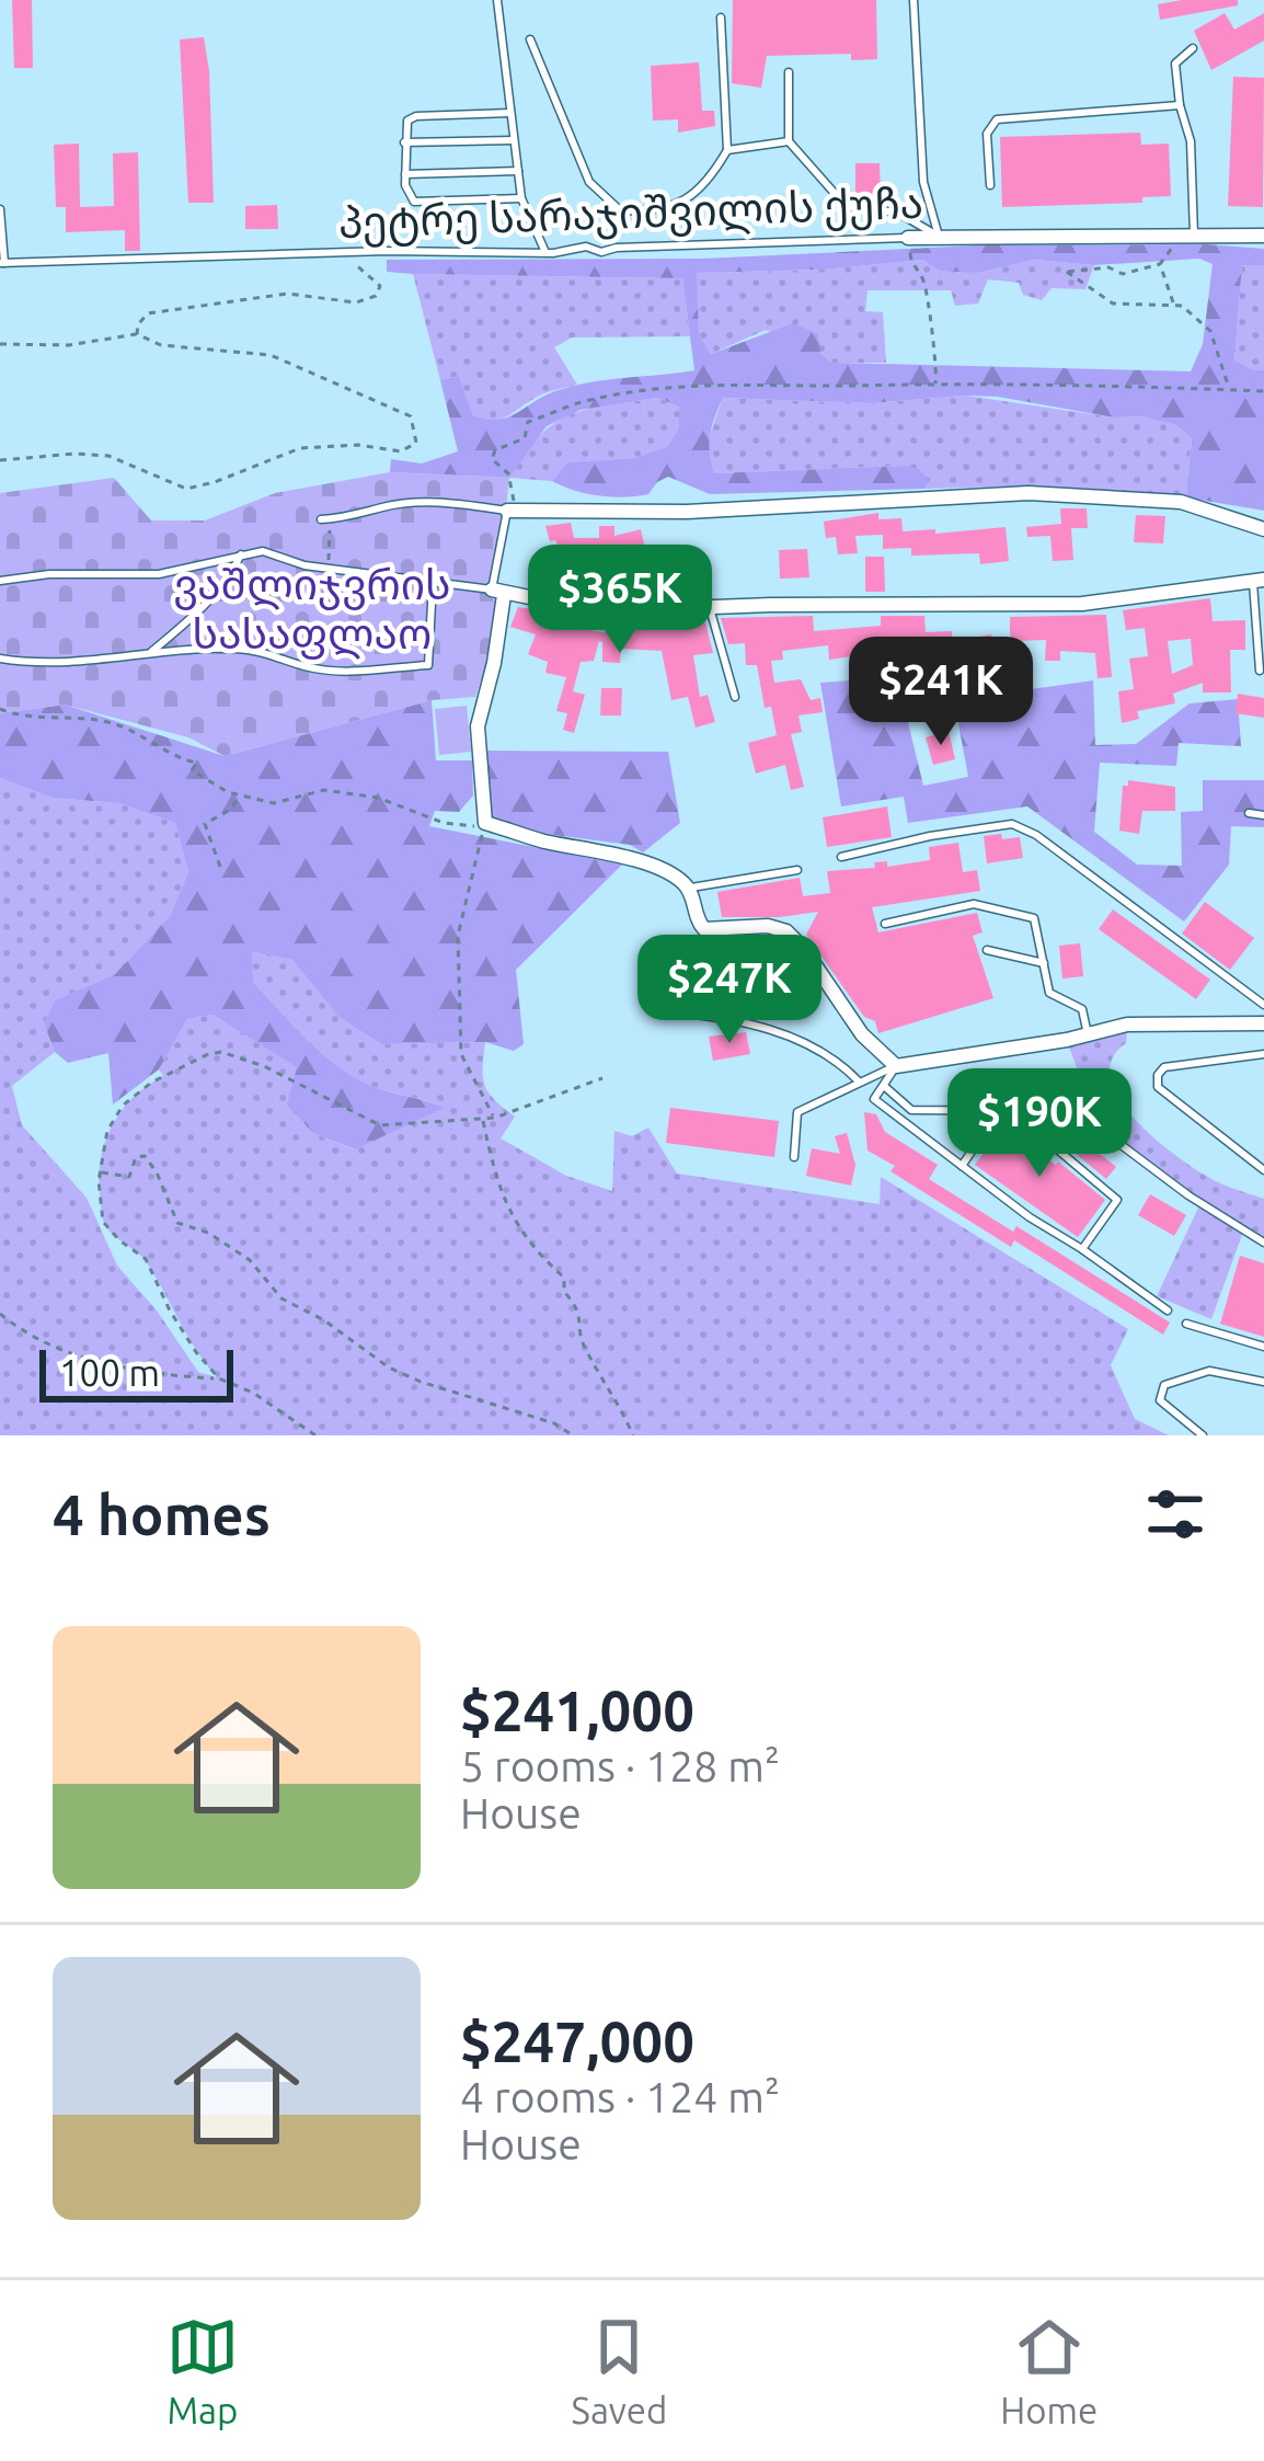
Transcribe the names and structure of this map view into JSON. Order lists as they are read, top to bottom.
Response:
{
  "streets": {
    "street": ["პეტრე სარაჯიშვილის ქუჩა"]
  },
  "parks": ["ვაშლიჯვრის სასაფლაო"],
  "scale_bar": "100 m",
  "page": {
    "price": [
      "$365K",
      "$241K",
      "$247K",
      "$190K"
    ],
    "scale": "100 m",
    "heading": "4 homes",
    "list": [
      {
        "name": "$241,000",
        "note": "5 rooms · 128 m² · House"
      },
      {
        "name": "$247,000",
        "note": "4 rooms · 124 m² · House"
      }
    ],
    "tabs": ["Map", "Saved", "Home"]
  }
}
